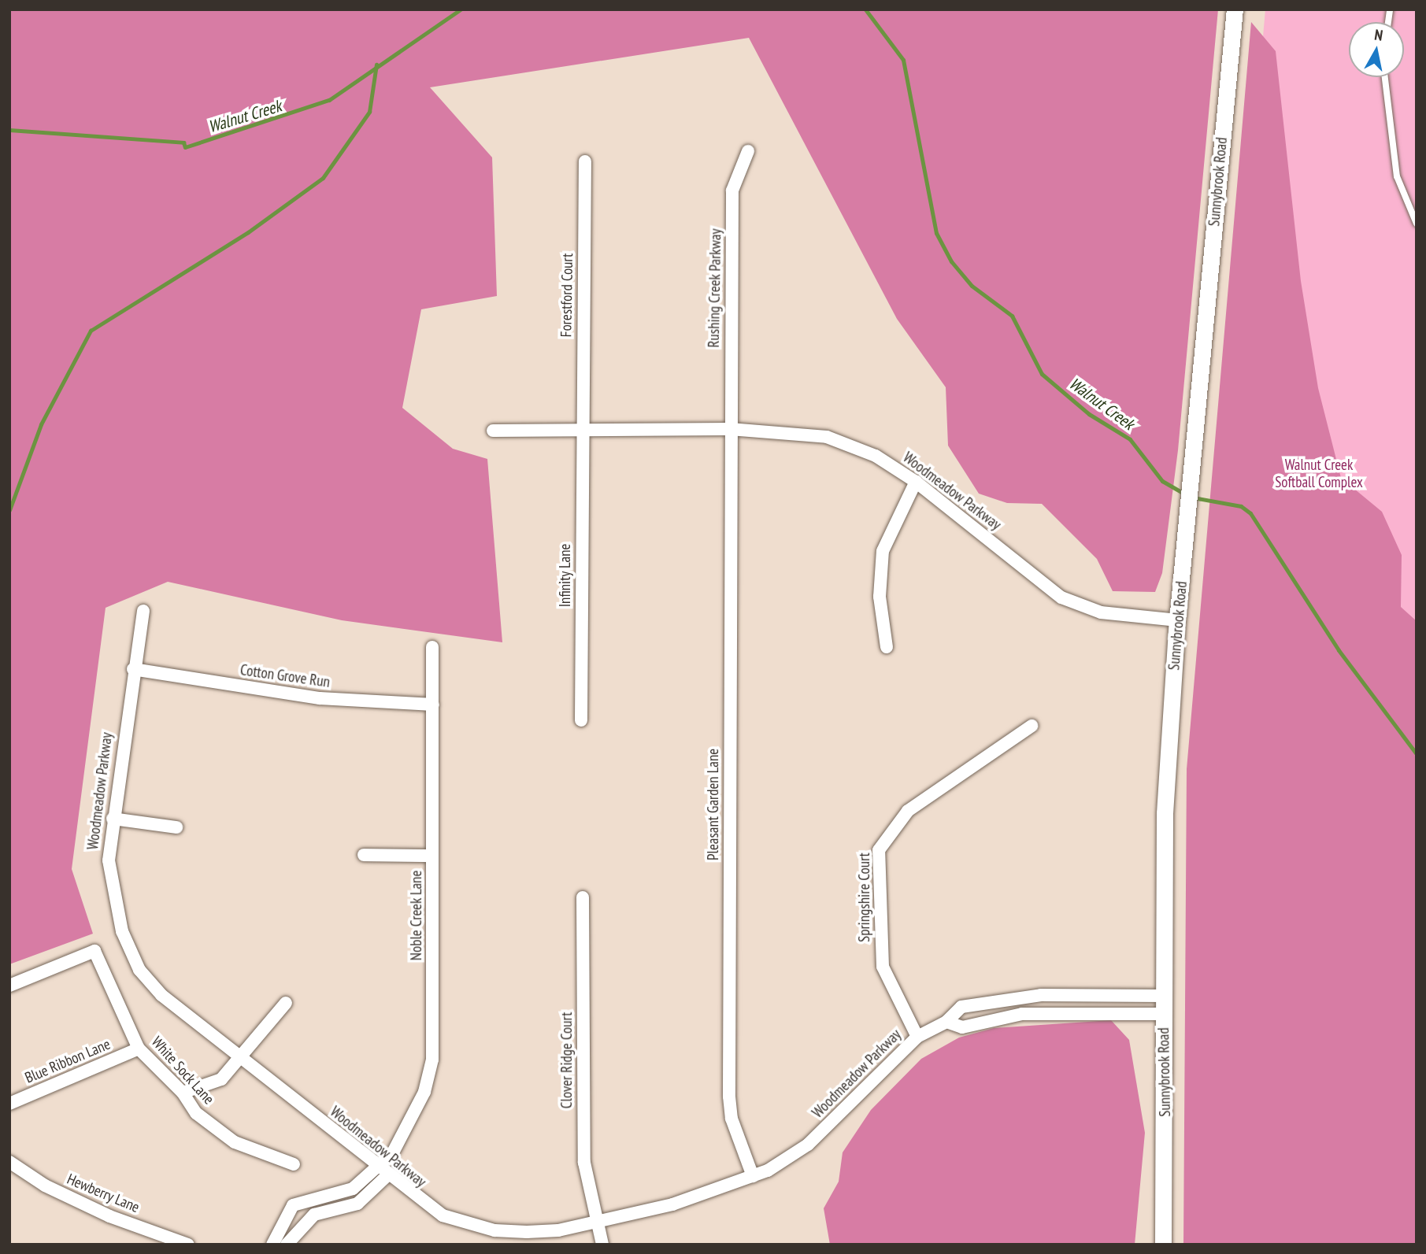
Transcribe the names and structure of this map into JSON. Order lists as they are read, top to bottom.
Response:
{
  "streets": {
    "main road": ["Sunnybrook Road"],
    "street": [
      "Rushing Creek Parkway",
      "Forestford Court",
      "Woodmeadow Parkway",
      "Infinity Lane",
      "Cotton Grove Run",
      "Pleasant Garden Lane",
      "Springshire Court",
      "Noble Creek Lane",
      "Clover Ridge Court",
      "Blue Ribbon Lane",
      "White Sock Lane",
      "Hewberry Lane"
    ]
  },
  "crossings": [
    ["Sunnybrook Road", "Woodmeadow Parkway"],
    ["Rushing Creek Parkway", "Woodmeadow Parkway"],
    ["Rushing Creek Parkway", "Pleasant Garden Lane"],
    ["Forestford Court", "Woodmeadow Parkway"],
    ["Forestford Court", "Infinity Lane"],
    ["Woodmeadow Parkway", "Infinity Lane"],
    ["Woodmeadow Parkway", "Cotton Grove Run"],
    ["Woodmeadow Parkway", "Pleasant Garden Lane"],
    ["Woodmeadow Parkway", "Springshire Court"],
    ["Woodmeadow Parkway", "Noble Creek Lane"],
    ["Woodmeadow Parkway", "Clover Ridge Court"],
    ["Cotton Grove Run", "Noble Creek Lane"],
    ["Blue Ribbon Lane", "White Sock Lane"]
  ],
  "water": ["Walnut Creek"],
  "parks": ["Walnut Creek Softball Complex"],
  "north": "top"
}
